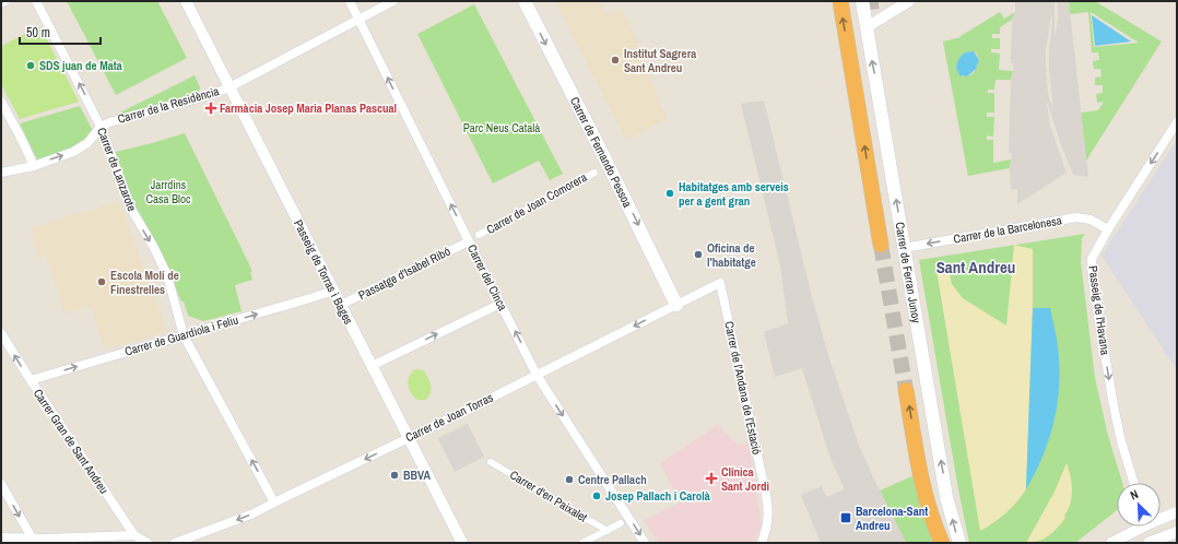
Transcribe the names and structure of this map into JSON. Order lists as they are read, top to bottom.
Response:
{
  "streets": {
    "main road": ["Carrer de Fernando Pessoa", "Carrer de Ferran Junoy"],
    "street": [
      "Carrer de la Residència",
      "Carrer de Lanzarote",
      "Carrer de Joan Comorera",
      "Carrer de la Barcelonesa",
      "Passeig de Torras i Bages",
      "Passatge d'Isabel Ribó",
      "Carrer del Cinca",
      "Passeig de l'Havana",
      "Carrer de Guardiola i Feliu",
      "Carrer de l'Andana de l'Estació",
      "Carrer de Joan Torras",
      "Carrer Gran de Sant Andreu",
      "Carrer d'en Paixalet"
    ]
  },
  "crossings": [
    ["Carrer de la Residència", "Carrer de Lanzarote"],
    ["Carrer de la Residència", "Passeig de Torras i Bages"],
    ["Carrer de la Residència", "Carrer del Cinca"],
    ["Carrer de Fernando Pessoa", "Carrer de Joan Torras"],
    ["Carrer de Lanzarote", "Carrer de Guardiola i Feliu"],
    ["Carrer de Lanzarote", "Carrer de Joan Torras"],
    ["Carrer de la Barcelonesa", "Carrer de Ferran Junoy"],
    ["Carrer de la Barcelonesa", "Passeig de l'Havana"],
    ["Passeig de Torras i Bages", "Passatge d'Isabel Ribó"],
    ["Passeig de Torras i Bages", "Carrer de Guardiola i Feliu"],
    ["Passeig de Torras i Bages", "Carrer de Joan Torras"],
    ["Passatge d'Isabel Ribó", "Carrer del Cinca"],
    ["Carrer del Cinca", "Carrer de Joan Torras"],
    ["Carrer de Guardiola i Feliu", "Carrer Gran de Sant Andreu"],
    ["Carrer de l'Andana de l'Estació", "Carrer de Joan Torras"]
  ],
  "one_way": [
    "Carrer de Fernando Pessoa",
    "Carrer de la Barcelonesa",
    "Carrer de Ferran Junoy",
    "Passeig de l'Havana",
    "Carrer de Guardiola i Feliu",
    "Carrer de Joan Torras"
  ],
  "districts": ["Sant Andreu"],
  "parks": ["Parc Neus Català", "Jarrdins Casa Bloc"],
  "places": {
    "other": [
      "Institut Sagrera Sant Andreu",
      "SDS juan de Mata",
      "Habitatges amb serveis per a gent gran",
      "Oficina de l'habitatge",
      "Escola Molí de Finestrelles",
      "BBVA",
      "Centre Pallach",
      "Josep Pallach i Carolà"
    ],
    "health": ["Farmàcia Josep Maria Planas Pascual", "Clínica Sant Jordi"],
    "transit": ["Barcelona-Sant Andreu"]
  },
  "scale_bar": "50 m",
  "north": "top left"
}
